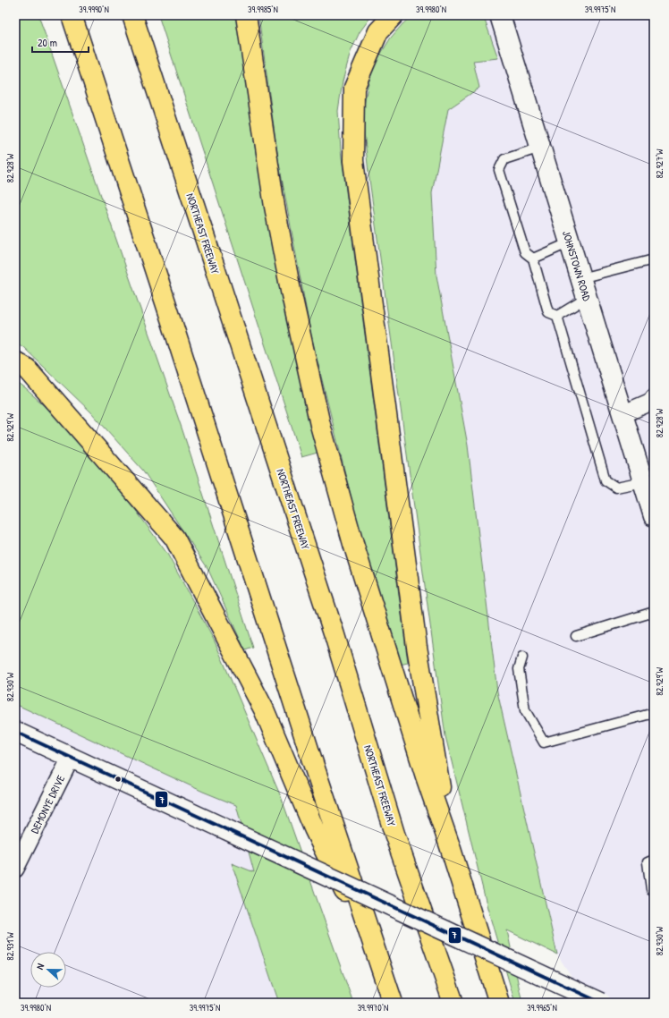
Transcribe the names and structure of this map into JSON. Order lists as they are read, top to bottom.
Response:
{
  "streets": {
    "highway": ["NORTHEAST FREEWAY"],
    "main road": ["JOHNSTOWN ROAD"],
    "street": ["DEMONYE DRIVE"]
  },
  "lines": ["transit line 7"],
  "scale_bar": "20 m",
  "north": "left",
  "coordinates": [
    "39.9990°N",
    "39.9985°N",
    "39.9980°N",
    "39.9975°N",
    "82.927°W",
    "82.928°W",
    "82.929°W",
    "82.930°W",
    "82.931°W",
    "39.9970°N",
    "39.9965°N"
  ]
}
